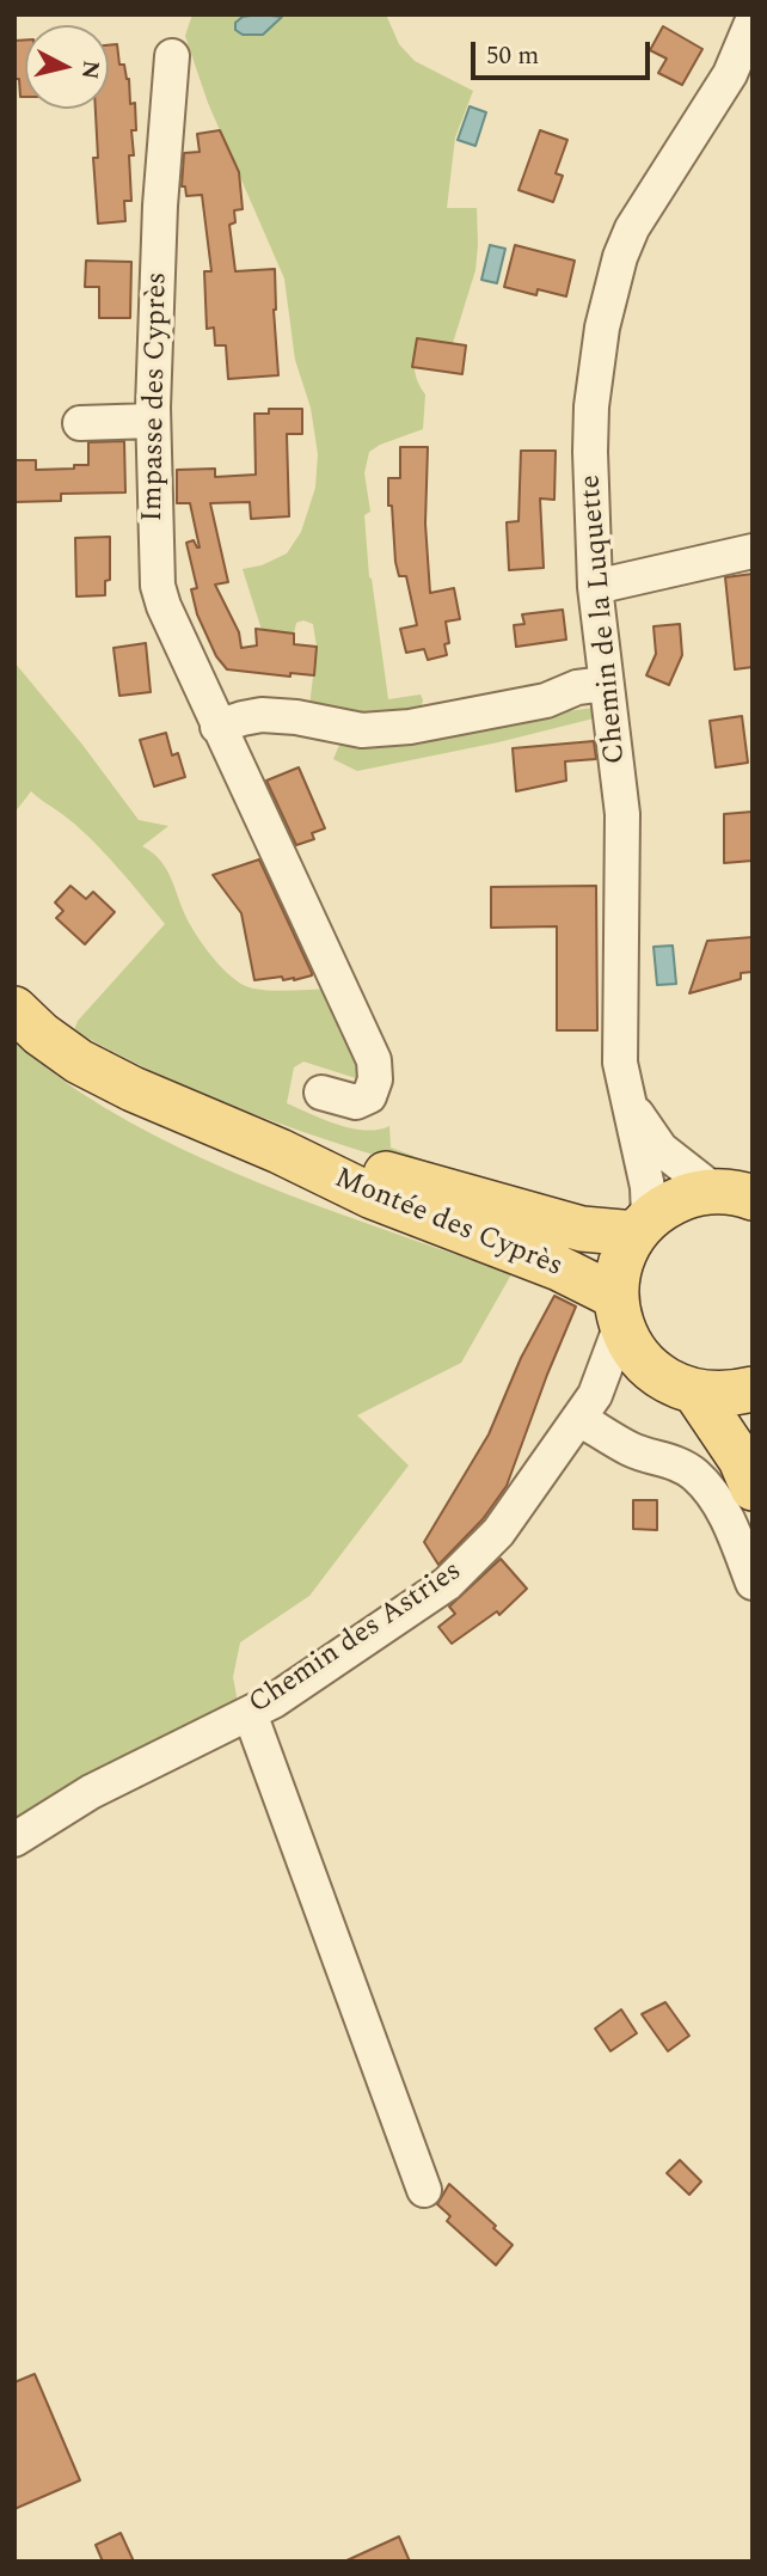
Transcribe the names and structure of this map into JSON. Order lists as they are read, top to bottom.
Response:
{
  "streets": {
    "main road": ["Montée des Cyprès"],
    "street": ["Impasse des Cyprès", "Chemin de la Luquette", "Chemin des Astries"]
  },
  "crossings": [
    ["Chemin de la Luquette", "Montée des Cyprès"],
    ["Montée des Cyprès", "Chemin des Astries"]
  ],
  "scale_bar": "50 m",
  "north": "right"
}
